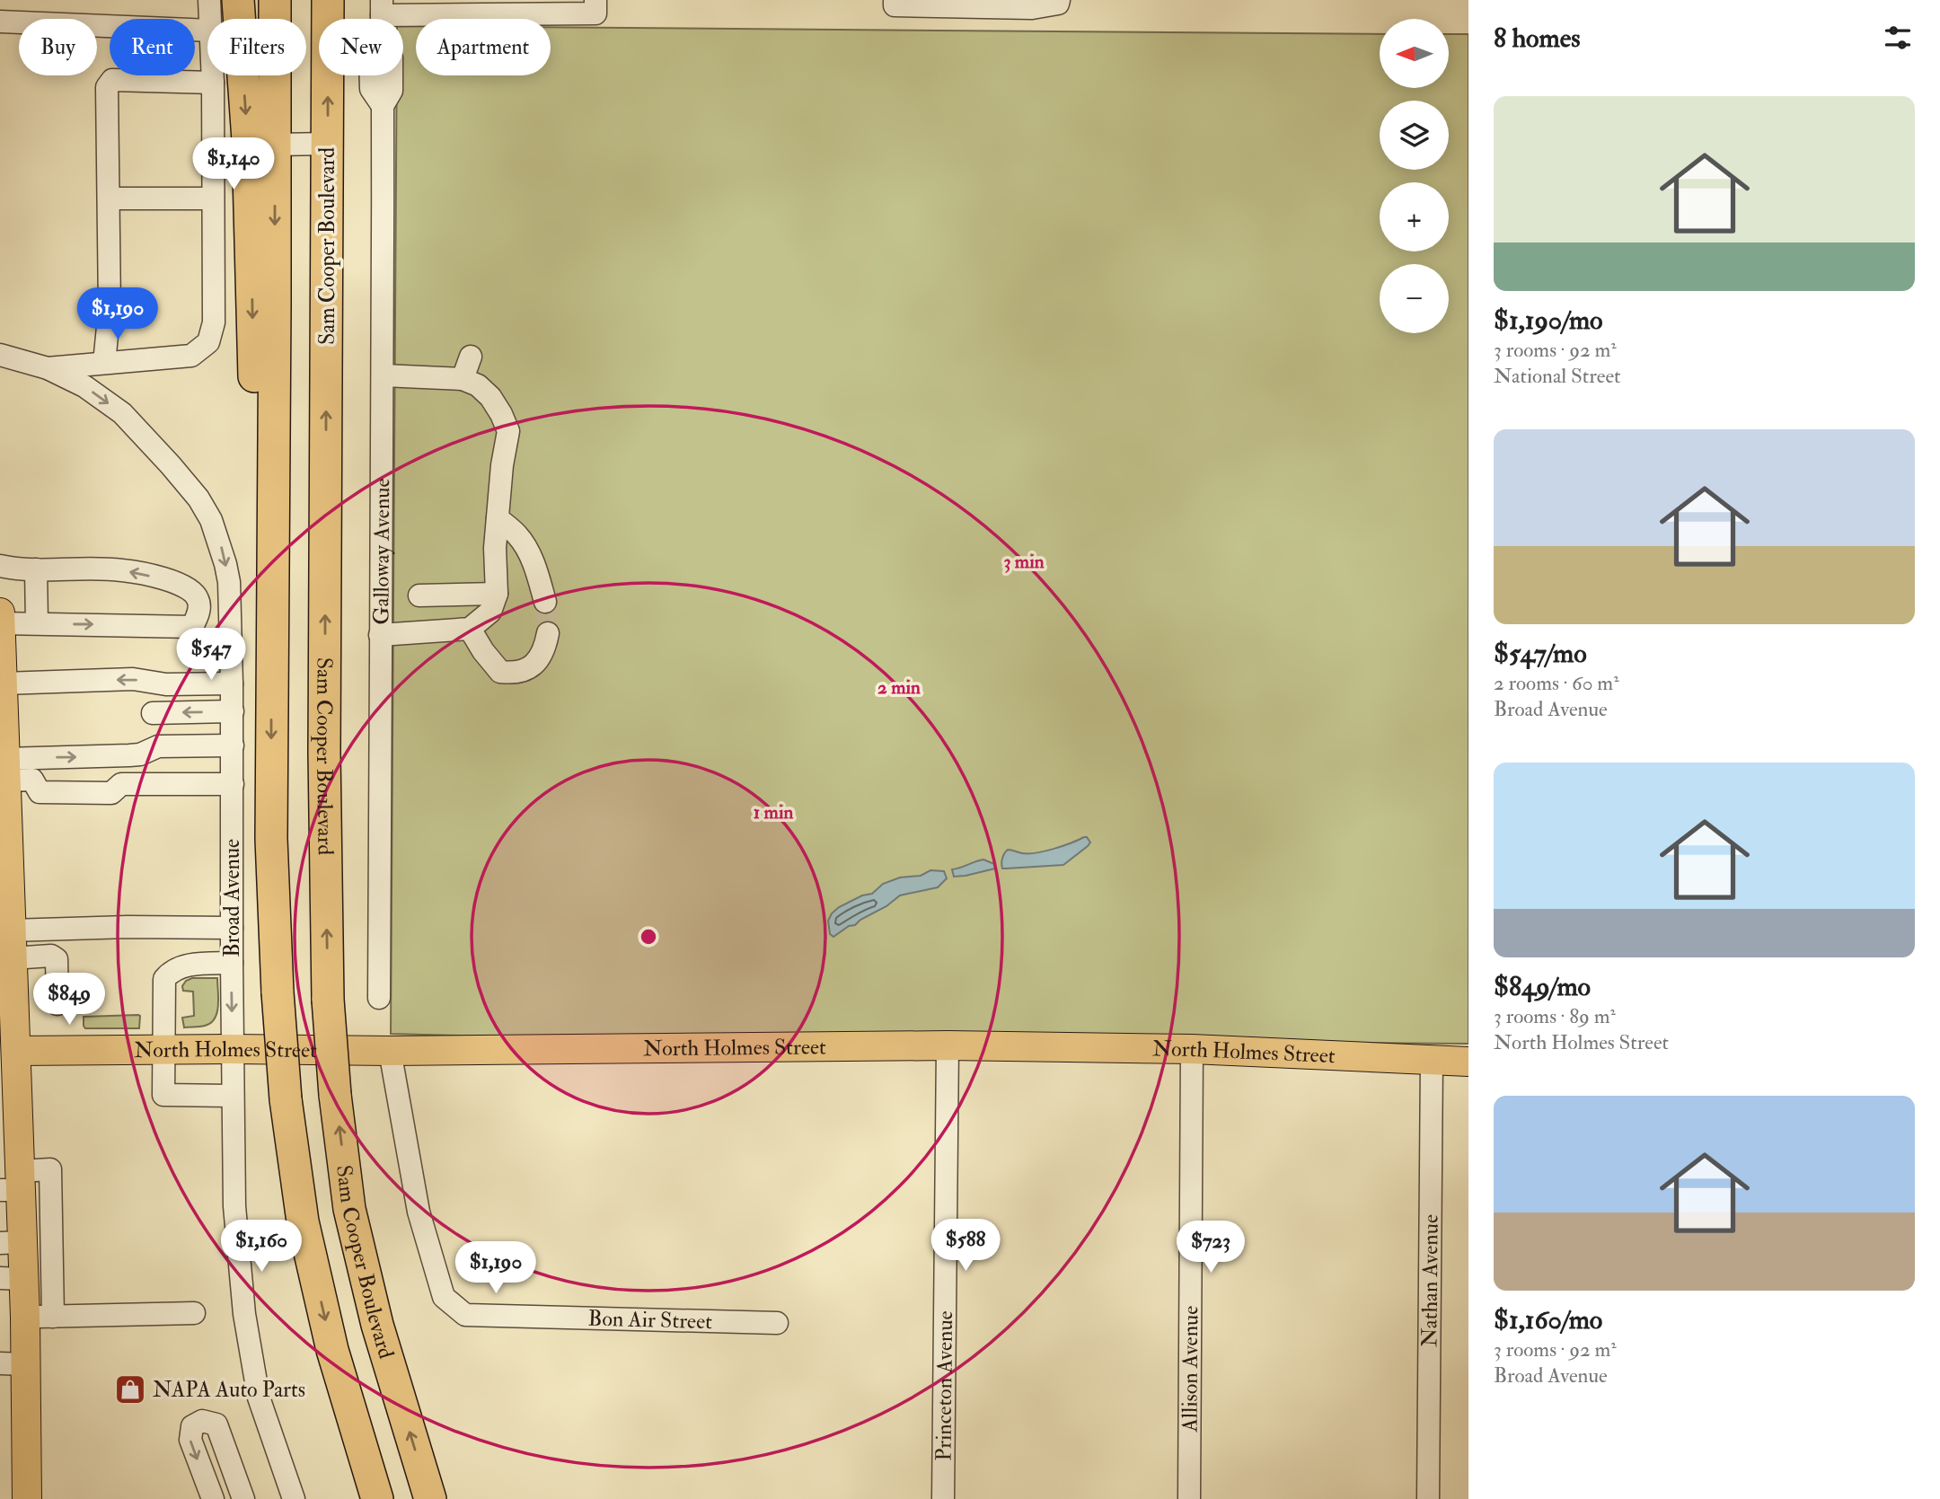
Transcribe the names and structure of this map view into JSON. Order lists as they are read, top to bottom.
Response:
{
  "streets": {
    "highway": ["Sam Cooper Boulevard"],
    "main road": ["North Holmes Street"],
    "street": [
      "Galloway Avenue",
      "Broad Avenue",
      "Nathan Avenue",
      "Bon Air Street",
      "Allison Avenue",
      "Princeton Avenue"
    ]
  },
  "crossings": [
    ["Broad Avenue", "North Holmes Street"],
    ["North Holmes Street", "Nathan Avenue"],
    ["North Holmes Street", "Bon Air Street"],
    ["North Holmes Street", "Allison Avenue"],
    ["North Holmes Street", "Princeton Avenue"]
  ],
  "one_way": ["Broad Avenue"],
  "places": {
    "shop": ["NAPA Auto Parts"]
  },
  "north": "left",
  "page": {
    "heading": "8 homes",
    "map_buttons": ["+", "−"],
    "chip": [
      "Buy",
      "Rent",
      "Filters",
      "New",
      "Apartment"
    ],
    "list": [
      {
        "name": "$1,190/mo",
        "note": "3 rooms · 92 m² · National Street"
      },
      {
        "name": "$547/mo",
        "note": "2 rooms · 60 m² · Broad Avenue"
      },
      {
        "name": "$849/mo",
        "note": "3 rooms · 89 m² · North Holmes Street"
      },
      {
        "name": "$1,160/mo",
        "note": "3 rooms · 92 m² · Broad Avenue"
      }
    ],
    "price": [
      "$1,140",
      "$1,190",
      "$547",
      "$849",
      "$588",
      "$1,160",
      "$723",
      "$1,190"
    ]
  },
  "rings": ["3 min", "2 min", "1 min"]
}
